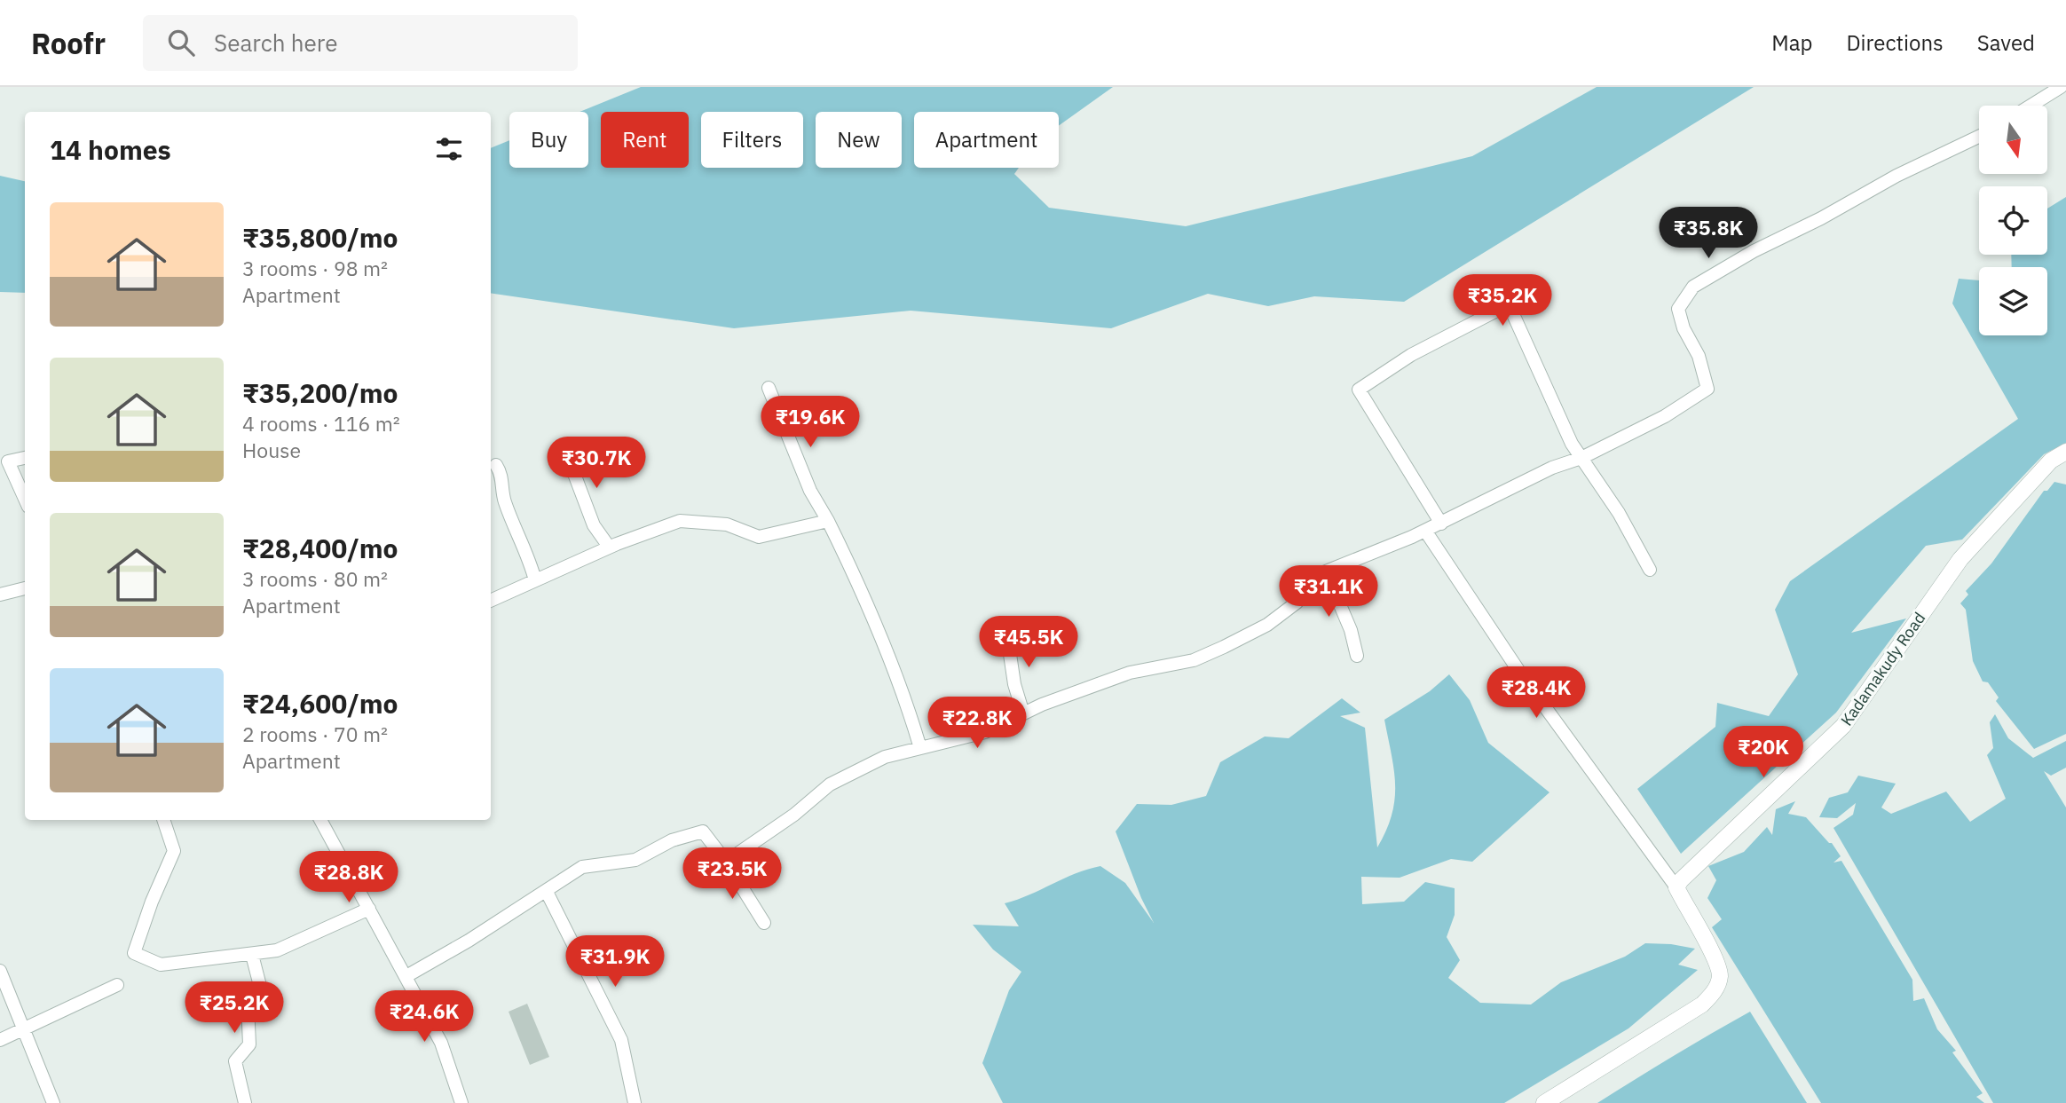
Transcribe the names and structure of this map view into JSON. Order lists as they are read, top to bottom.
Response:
{
  "streets": {
    "street": ["Kadamakudy Road"]
  },
  "north": "bottom",
  "page": {
    "header": "Roofr",
    "search": "Search here",
    "nav": ["Map", "Directions", "Saved"],
    "chip": [
      "Buy",
      "Rent",
      "Filters",
      "New",
      "Apartment"
    ],
    "heading": "14 homes",
    "list": [
      {
        "name": "₹35,800/mo",
        "note": "3 rooms · 98 m² · Apartment"
      },
      {
        "name": "₹35,200/mo",
        "note": "4 rooms · 116 m² · House"
      },
      {
        "name": "₹28,400/mo",
        "note": "3 rooms · 80 m² · Apartment"
      },
      {
        "name": "₹24,600/mo",
        "note": "2 rooms · 70 m² · Apartment"
      }
    ],
    "price": [
      "₹35.8K",
      "₹35.2K",
      "₹19.6K",
      "₹30.7K",
      "₹31.1K",
      "₹45.5K",
      "₹28.4K",
      "₹22.8K",
      "₹20K",
      "₹23.5K",
      "₹28.8K",
      "₹31.9K",
      "₹25.2K",
      "₹24.6K"
    ]
  }
}
